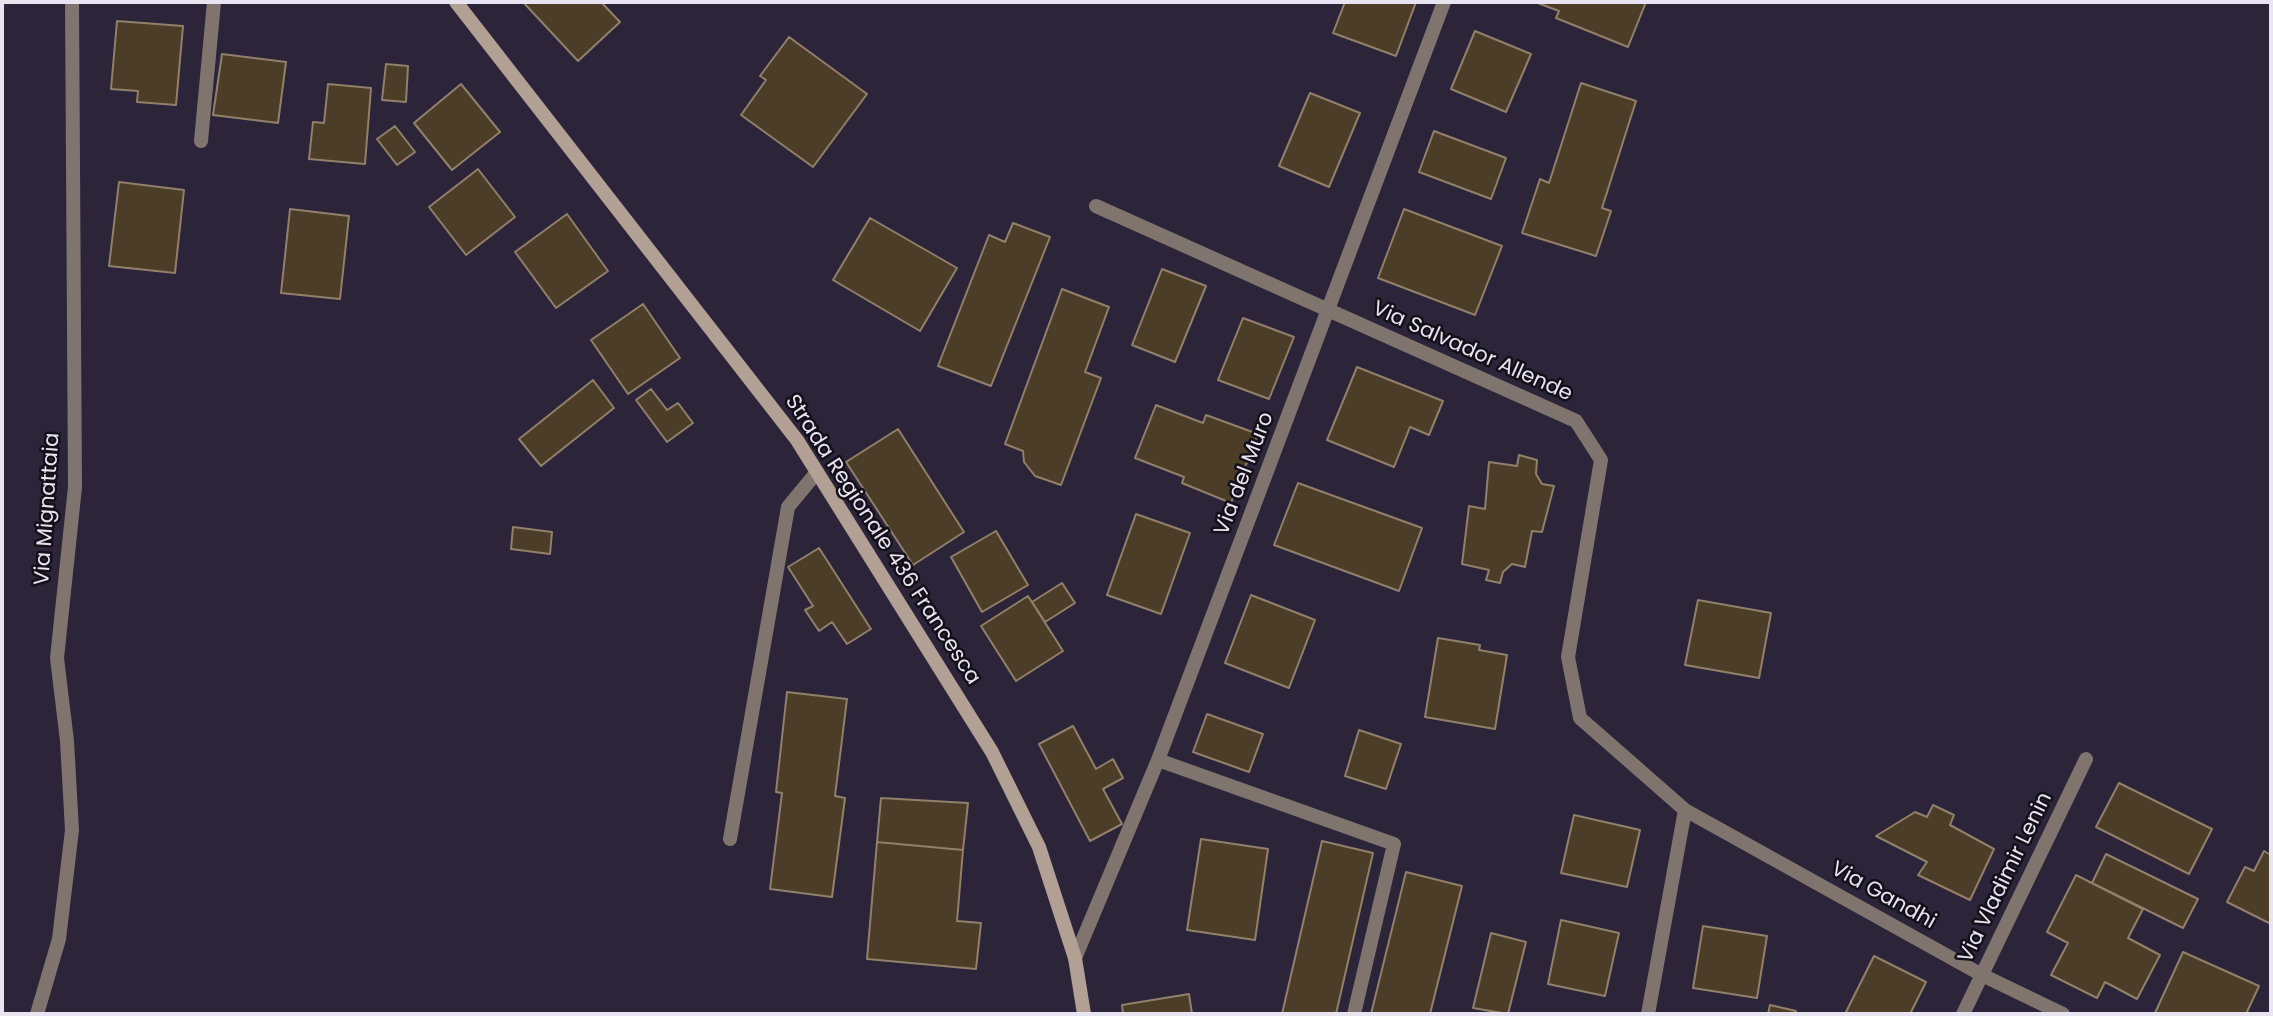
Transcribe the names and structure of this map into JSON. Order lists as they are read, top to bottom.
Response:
{
  "streets": {
    "street": [
      "Via Salvador Allende",
      "Via del Muro",
      "Via Mignattaia",
      "Strada Regionale 436 Francesca",
      "Via Vladimir Lenin",
      "Via Gandhi"
    ]
  },
  "crossings": [
    ["Via Salvador Allende", "Via del Muro"],
    ["Via Salvador Allende", "Via Gandhi"],
    ["Via del Muro", "Strada Regionale 436 Francesca"],
    ["Via Vladimir Lenin", "Via Gandhi"]
  ]
}
